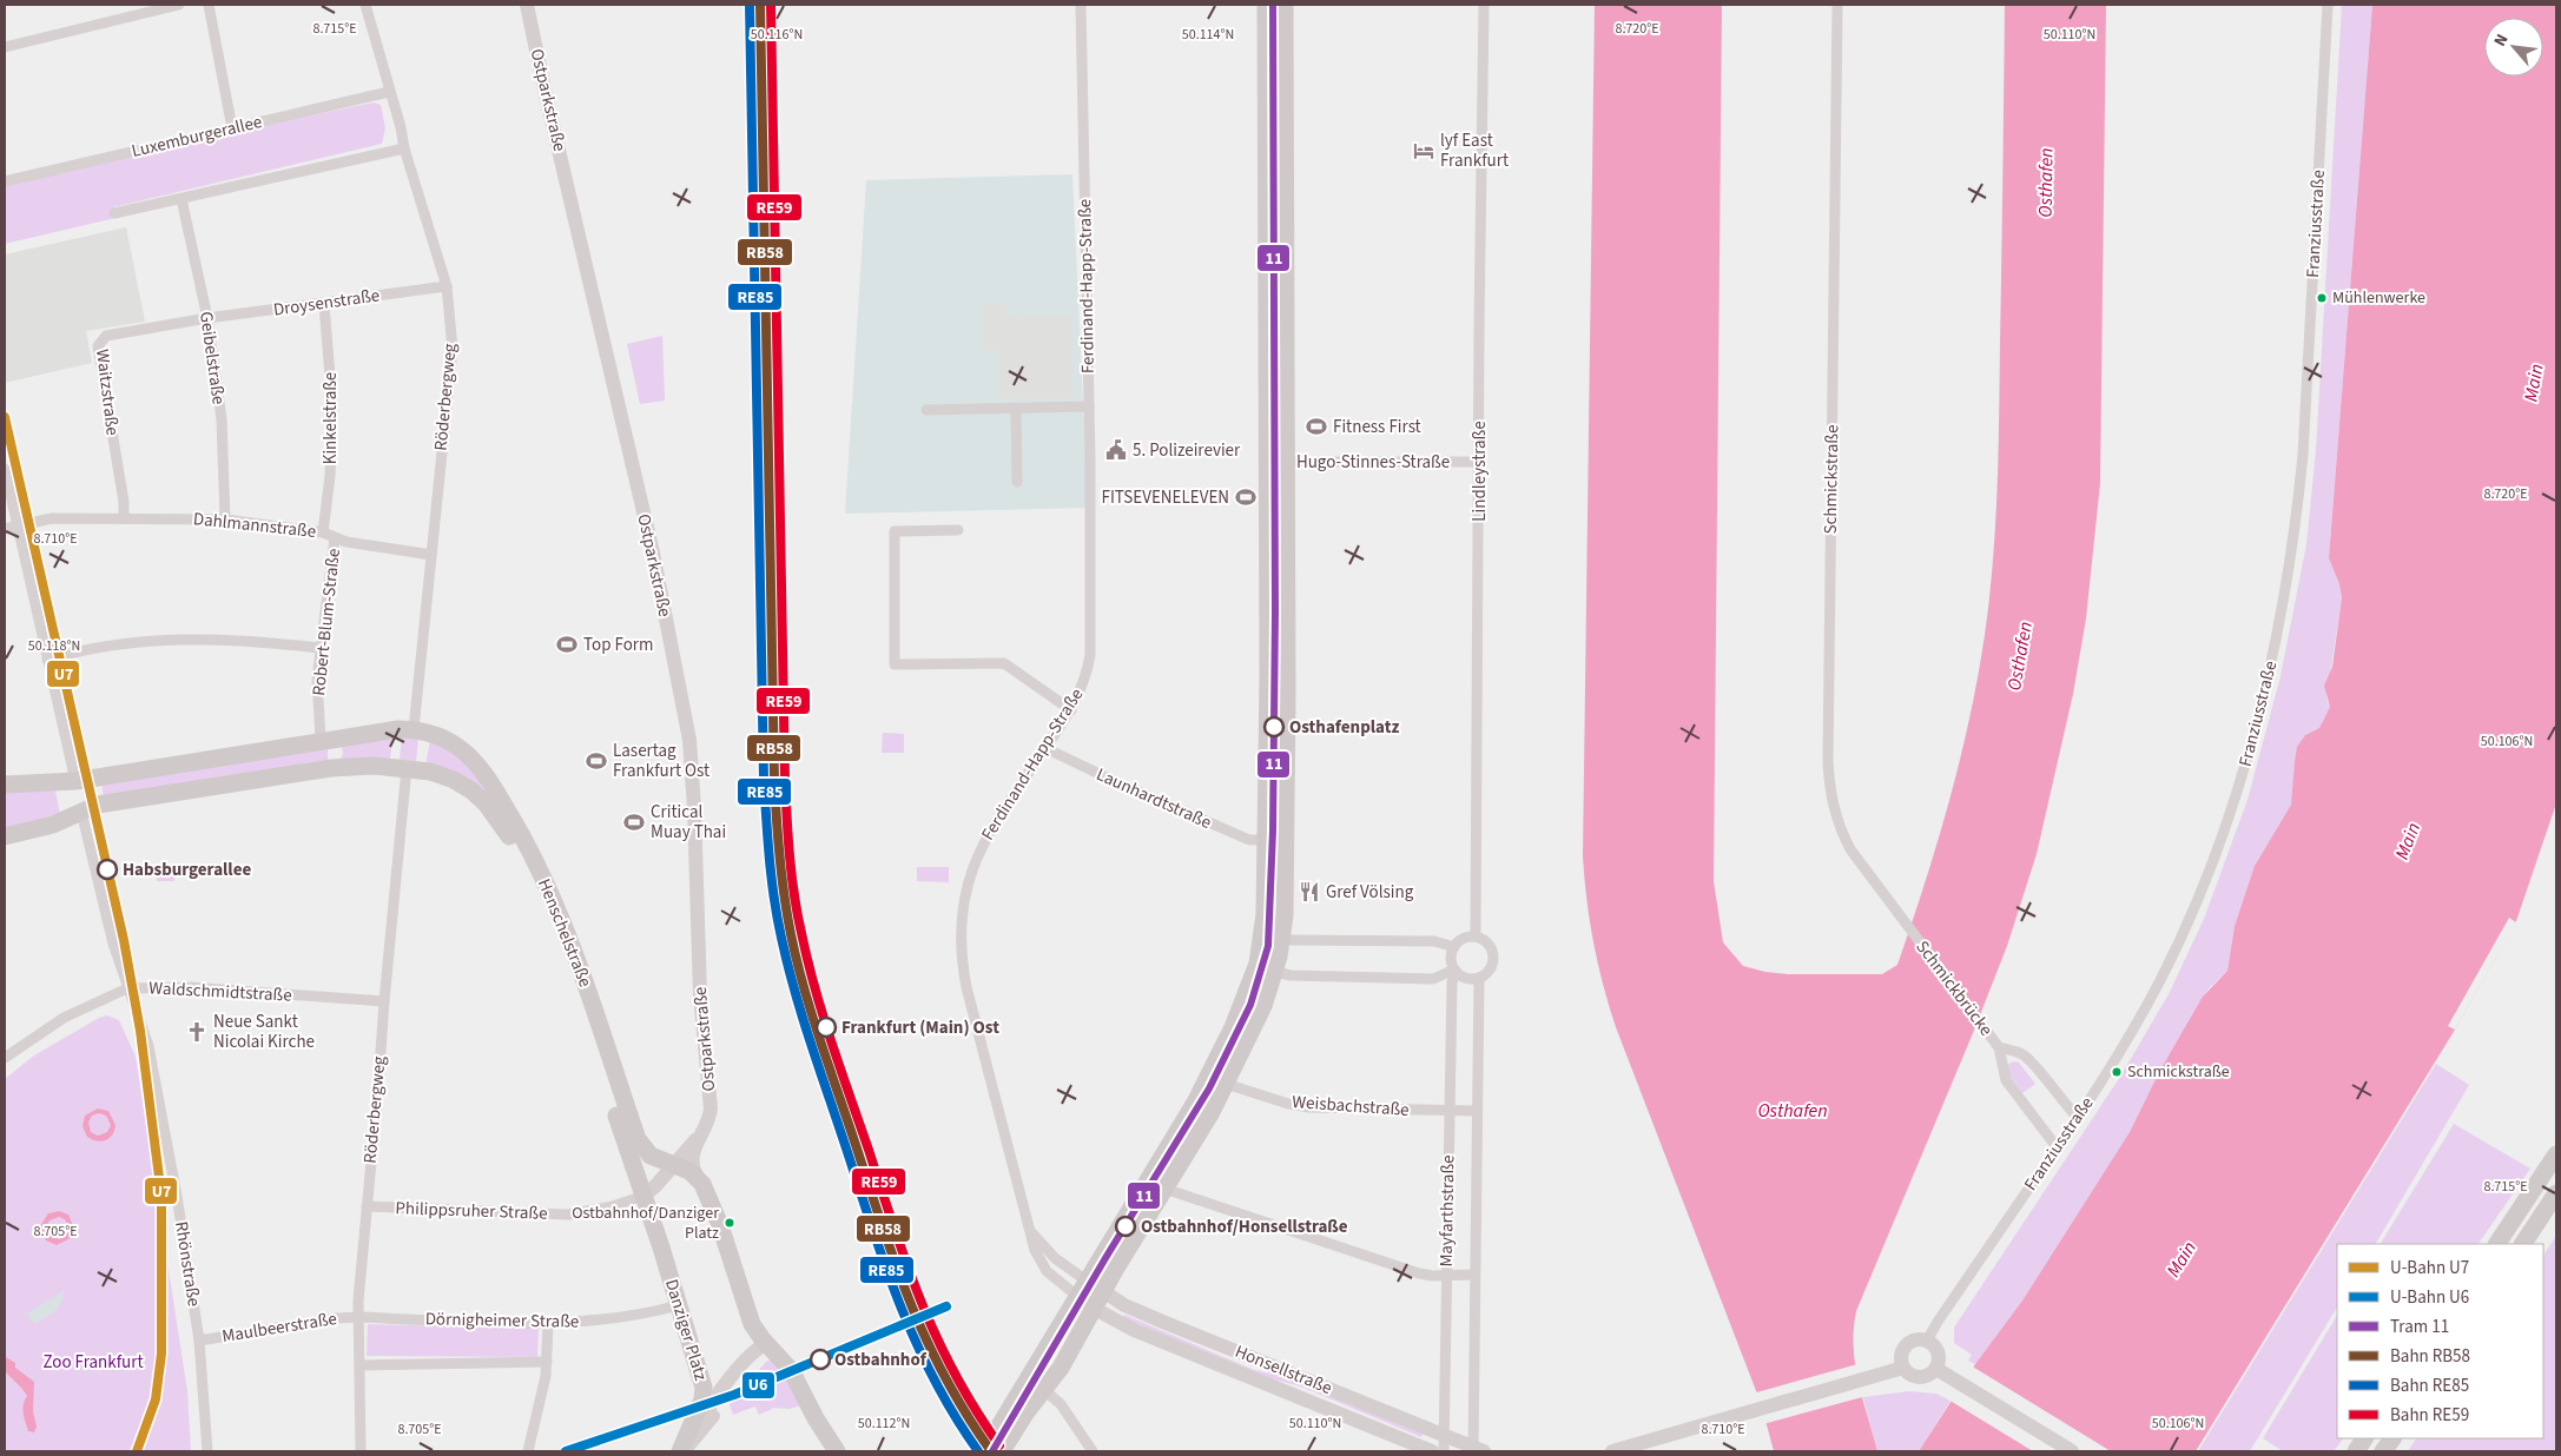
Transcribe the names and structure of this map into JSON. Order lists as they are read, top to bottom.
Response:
{
  "streets": {
    "main road": ["Henschelstraße", "Danziger Platz"],
    "street": [
      "Ostparkstraße",
      "Luxemburgerallee",
      "Franziusstraße",
      "Ferdinand-Happ-Straße",
      "Droysenstraße",
      "Geibelstraße",
      "Waitzstraße",
      "Röderbergweg",
      "Kinkelstraße",
      "Hugo-Stinnes-Straße",
      "Lindleystraße",
      "Schmickstraße",
      "Dahlmannstraße",
      "Robert-Blum-Straße",
      "Launhardtstraße",
      "Schmickbrücke",
      "Waldschmidtstraße",
      "Weisbachstraße",
      "Philippsruher Straße",
      "Mayfarthstraße",
      "Rhönstraße",
      "Dörnigheimer Straße",
      "Maulbeerstraße",
      "Honsellstraße"
    ]
  },
  "crossings": [
    ["Ostparkstraße", "Henschelstraße"],
    ["Luxemburgerallee", "Röderbergweg"],
    ["Ferdinand-Happ-Straße", "Launhardtstraße"],
    ["Ferdinand-Happ-Straße", "Honsellstraße"],
    ["Droysenstraße", "Geibelstraße"],
    ["Droysenstraße", "Waitzstraße"],
    ["Droysenstraße", "Röderbergweg"],
    ["Droysenstraße", "Kinkelstraße"],
    ["Geibelstraße", "Waitzstraße"],
    ["Geibelstraße", "Dahlmannstraße"],
    ["Waitzstraße", "Dahlmannstraße"],
    ["Röderbergweg", "Dahlmannstraße"],
    ["Röderbergweg", "Henschelstraße"],
    ["Röderbergweg", "Waldschmidtstraße"],
    ["Röderbergweg", "Philippsruher Straße"],
    ["Röderbergweg", "Dörnigheimer Straße"],
    ["Röderbergweg", "Maulbeerstraße"],
    ["Kinkelstraße", "Dahlmannstraße"],
    ["Hugo-Stinnes-Straße", "Lindleystraße"],
    ["Lindleystraße", "Mayfarthstraße"],
    ["Schmickstraße", "Schmickbrücke"],
    ["Dahlmannstraße", "Robert-Blum-Straße"],
    ["Henschelstraße", "Philippsruher Straße"],
    ["Henschelstraße", "Danziger Platz"],
    ["Waldschmidtstraße", "Rhönstraße"],
    ["Weisbachstraße", "Mayfarthstraße"],
    ["Philippsruher Straße", "Danziger Platz"],
    ["Mayfarthstraße", "Honsellstraße"],
    ["Rhönstraße", "Maulbeerstraße"],
    ["Dörnigheimer Straße", "Maulbeerstraße"],
    ["Dörnigheimer Straße", "Danziger Platz"]
  ],
  "water": ["Osthafen", "Main"],
  "parks": ["Zoo Frankfurt"],
  "places": {
    "hotel": ["lyf East Frankfurt"],
    "other": [
      "Mühlenwerke",
      "Osthafenplatz",
      "Habsburgerallee",
      "Frankfurt (Main) Ost",
      "Schmickstraße",
      "Ostbahnhof/Danziger Platz",
      "Ostbahnhof/Honsellstraße",
      "Ostbahnhof"
    ],
    "sports": [
      "Fitness First",
      "FITSEVENELEVEN",
      "Top Form",
      "Lasertag Frankfurt Ost",
      "Critical Muay Thai"
    ],
    "public building": ["5. Polizeirevier"],
    "restaurant": ["Gref Völsing"],
    "church": ["Neue Sankt Nicolai Kirche"]
  },
  "lines": [
    "tram line 11",
    "rail line RB58",
    "rail line RE85",
    "rail line RE59",
    "metro line U7",
    "metro line U6"
  ],
  "legend": [
    "U-Bahn U7",
    "U-Bahn U6",
    "Tram 11",
    "Bahn RB58",
    "Bahn RE85",
    "Bahn RE59"
  ],
  "north": "top left",
  "coordinates": [
    "8.715°E",
    "8.720°E",
    "50.116°N",
    "50.114°N",
    "50.110°N",
    "8.710°E",
    "50.118°N",
    "50.106°N",
    "8.705°E",
    "50.112°N"
  ]
}
